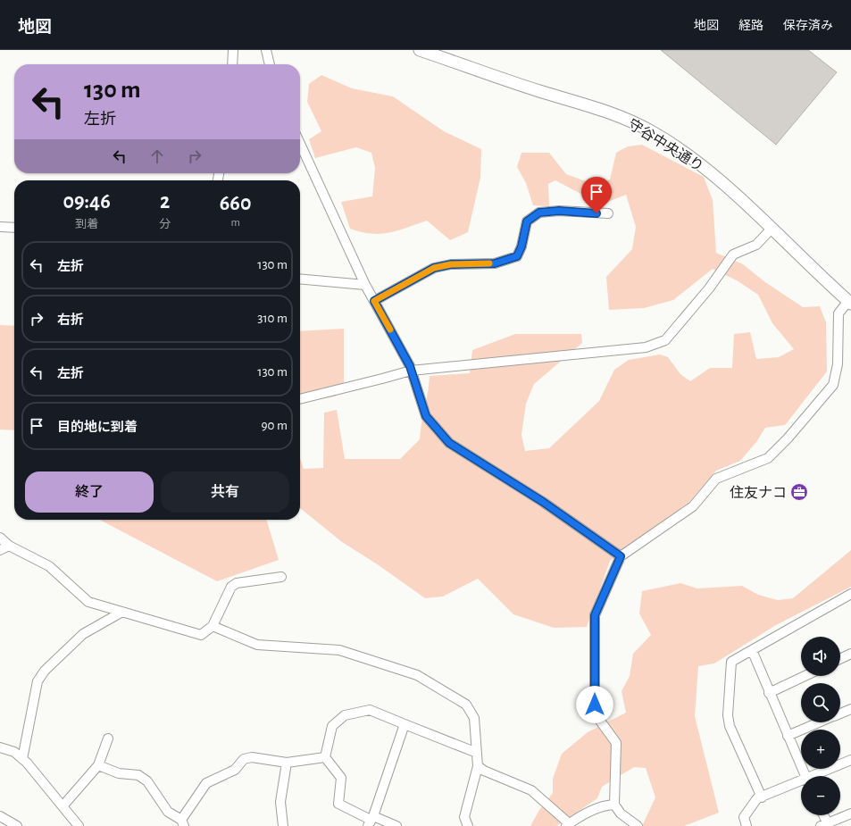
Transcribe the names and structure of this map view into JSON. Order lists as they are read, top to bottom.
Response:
{
  "streets": {
    "main road": ["守谷中央通り"]
  },
  "places": {
    "office": ["住友ナコ"]
  },
  "page": {
    "header": "地図",
    "nav": ["地図", "経路", "保存済み"],
    "turn": ["130 m", "左折"],
    "eta": [
      "09:46",
      "到着",
      "2",
      "分",
      "660",
      "m"
    ],
    "list": [
      {
        "name": "左折",
        "value": "130 m"
      },
      {
        "name": "右折",
        "value": "310 m"
      },
      {
        "name": "左折",
        "value": "130 m"
      },
      {
        "name": "目的地に到着",
        "value": "90 m"
      }
    ],
    "buttons": ["終了", "共有"],
    "map_buttons": ["+", "−"]
  }
}
